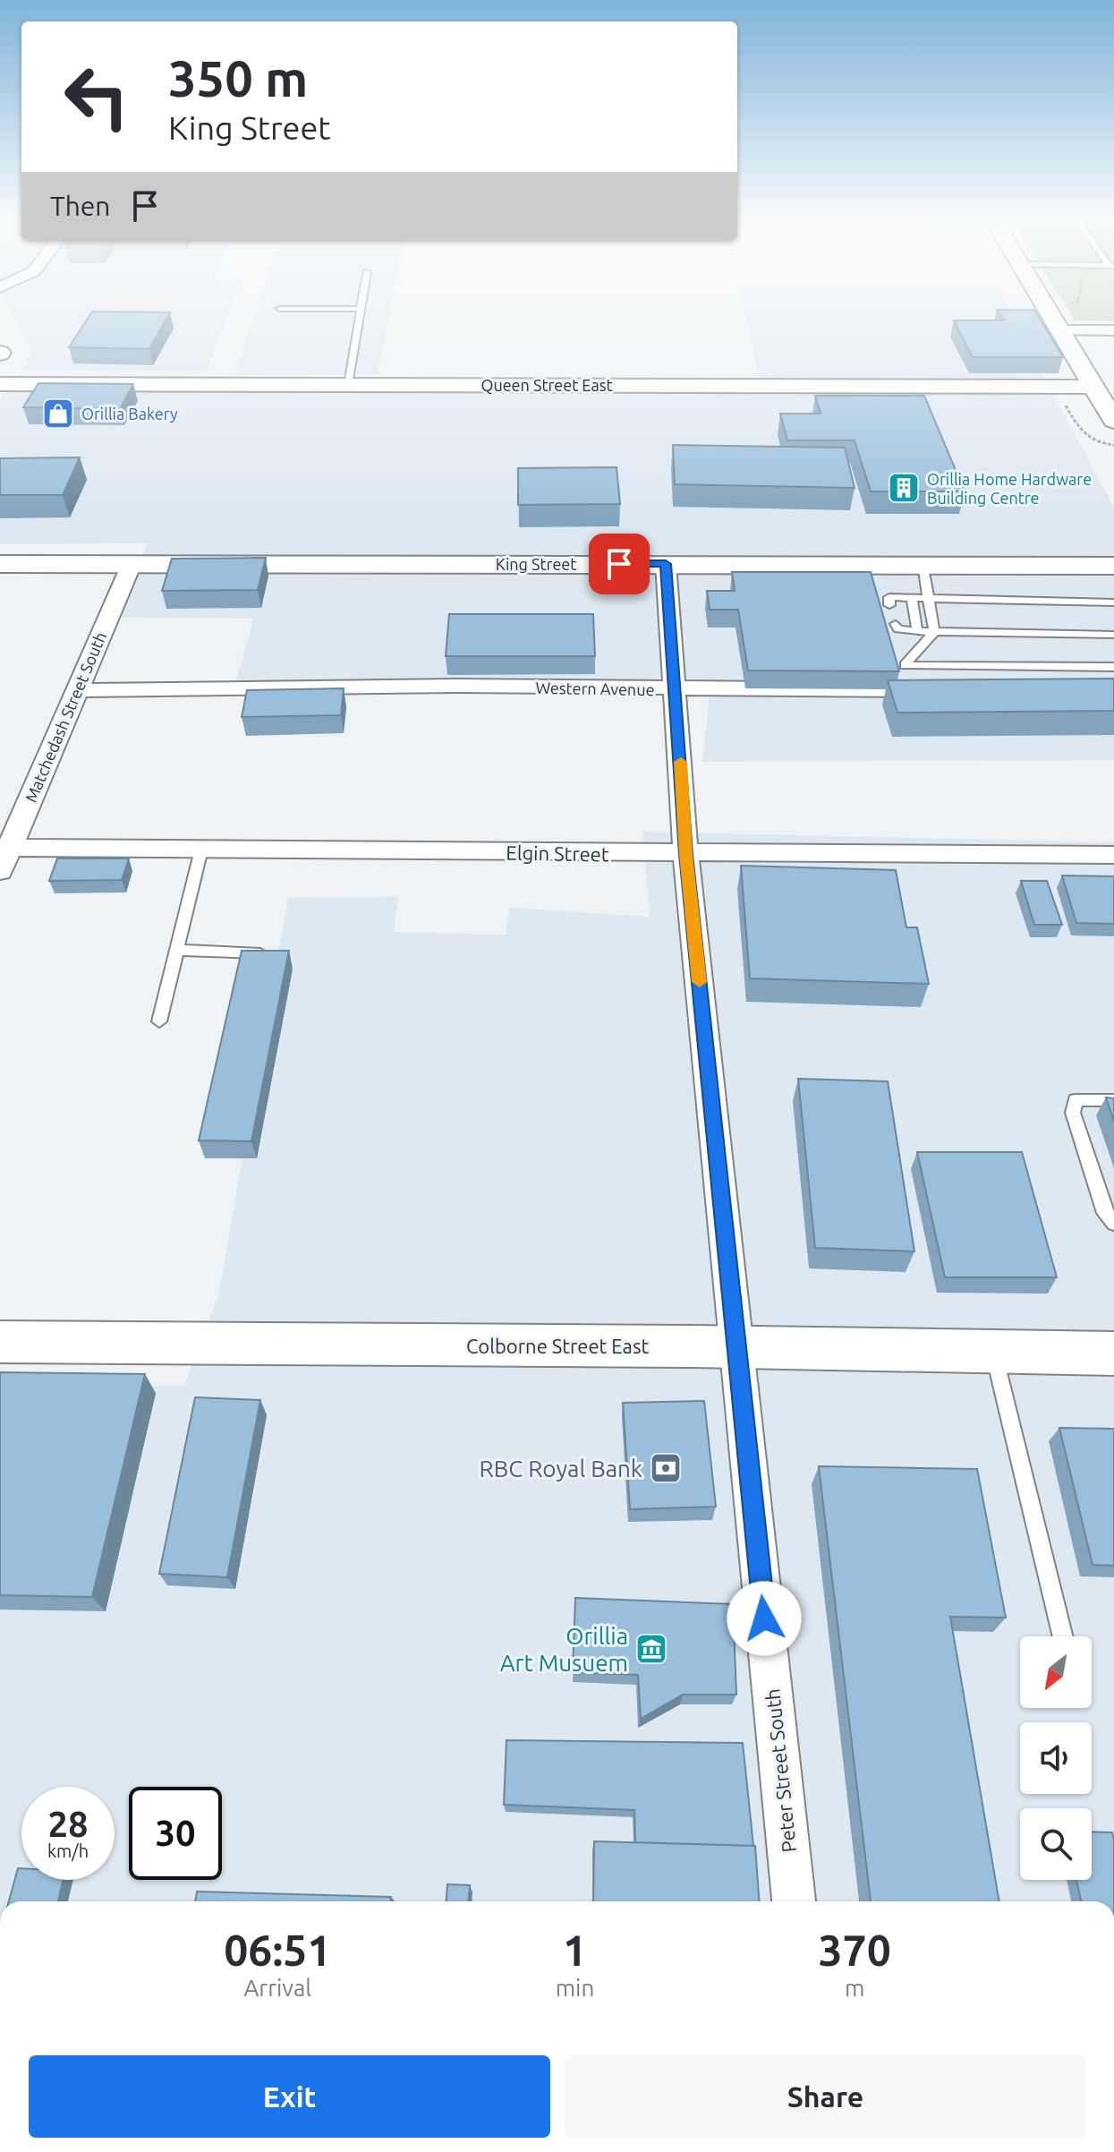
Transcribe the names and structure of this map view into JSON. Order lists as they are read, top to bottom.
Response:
{
  "streets": {
    "street": [
      "Queen Street East",
      "King Street",
      "Western Avenue",
      "Matchedash Street South",
      "Elgin Street",
      "Colborne Street East",
      "Peter Street South"
    ]
  },
  "crossings": [
    ["King Street", "Matchedash Street South"],
    ["King Street", "Peter Street South"],
    ["Western Avenue", "Matchedash Street South"],
    ["Western Avenue", "Peter Street South"],
    ["Matchedash Street South", "Elgin Street"],
    ["Elgin Street", "Peter Street South"],
    ["Colborne Street East", "Peter Street South"]
  ],
  "places": {
    "shop": ["Orillia Bakery"],
    "building": ["Orillia Home Hardware Building Centre"],
    "bank": ["RBC Royal Bank"],
    "museum": ["Orillia Art Musuem"]
  },
  "north": "bottom left",
  "page": {
    "turn": ["350 m", "King Street"],
    "then": "Then",
    "speed": "28 km/h",
    "limit": "30",
    "eta": [
      "06:51",
      "Arrival",
      "1",
      "min",
      "370",
      "m"
    ],
    "buttons": ["Exit", "Share"]
  }
}
